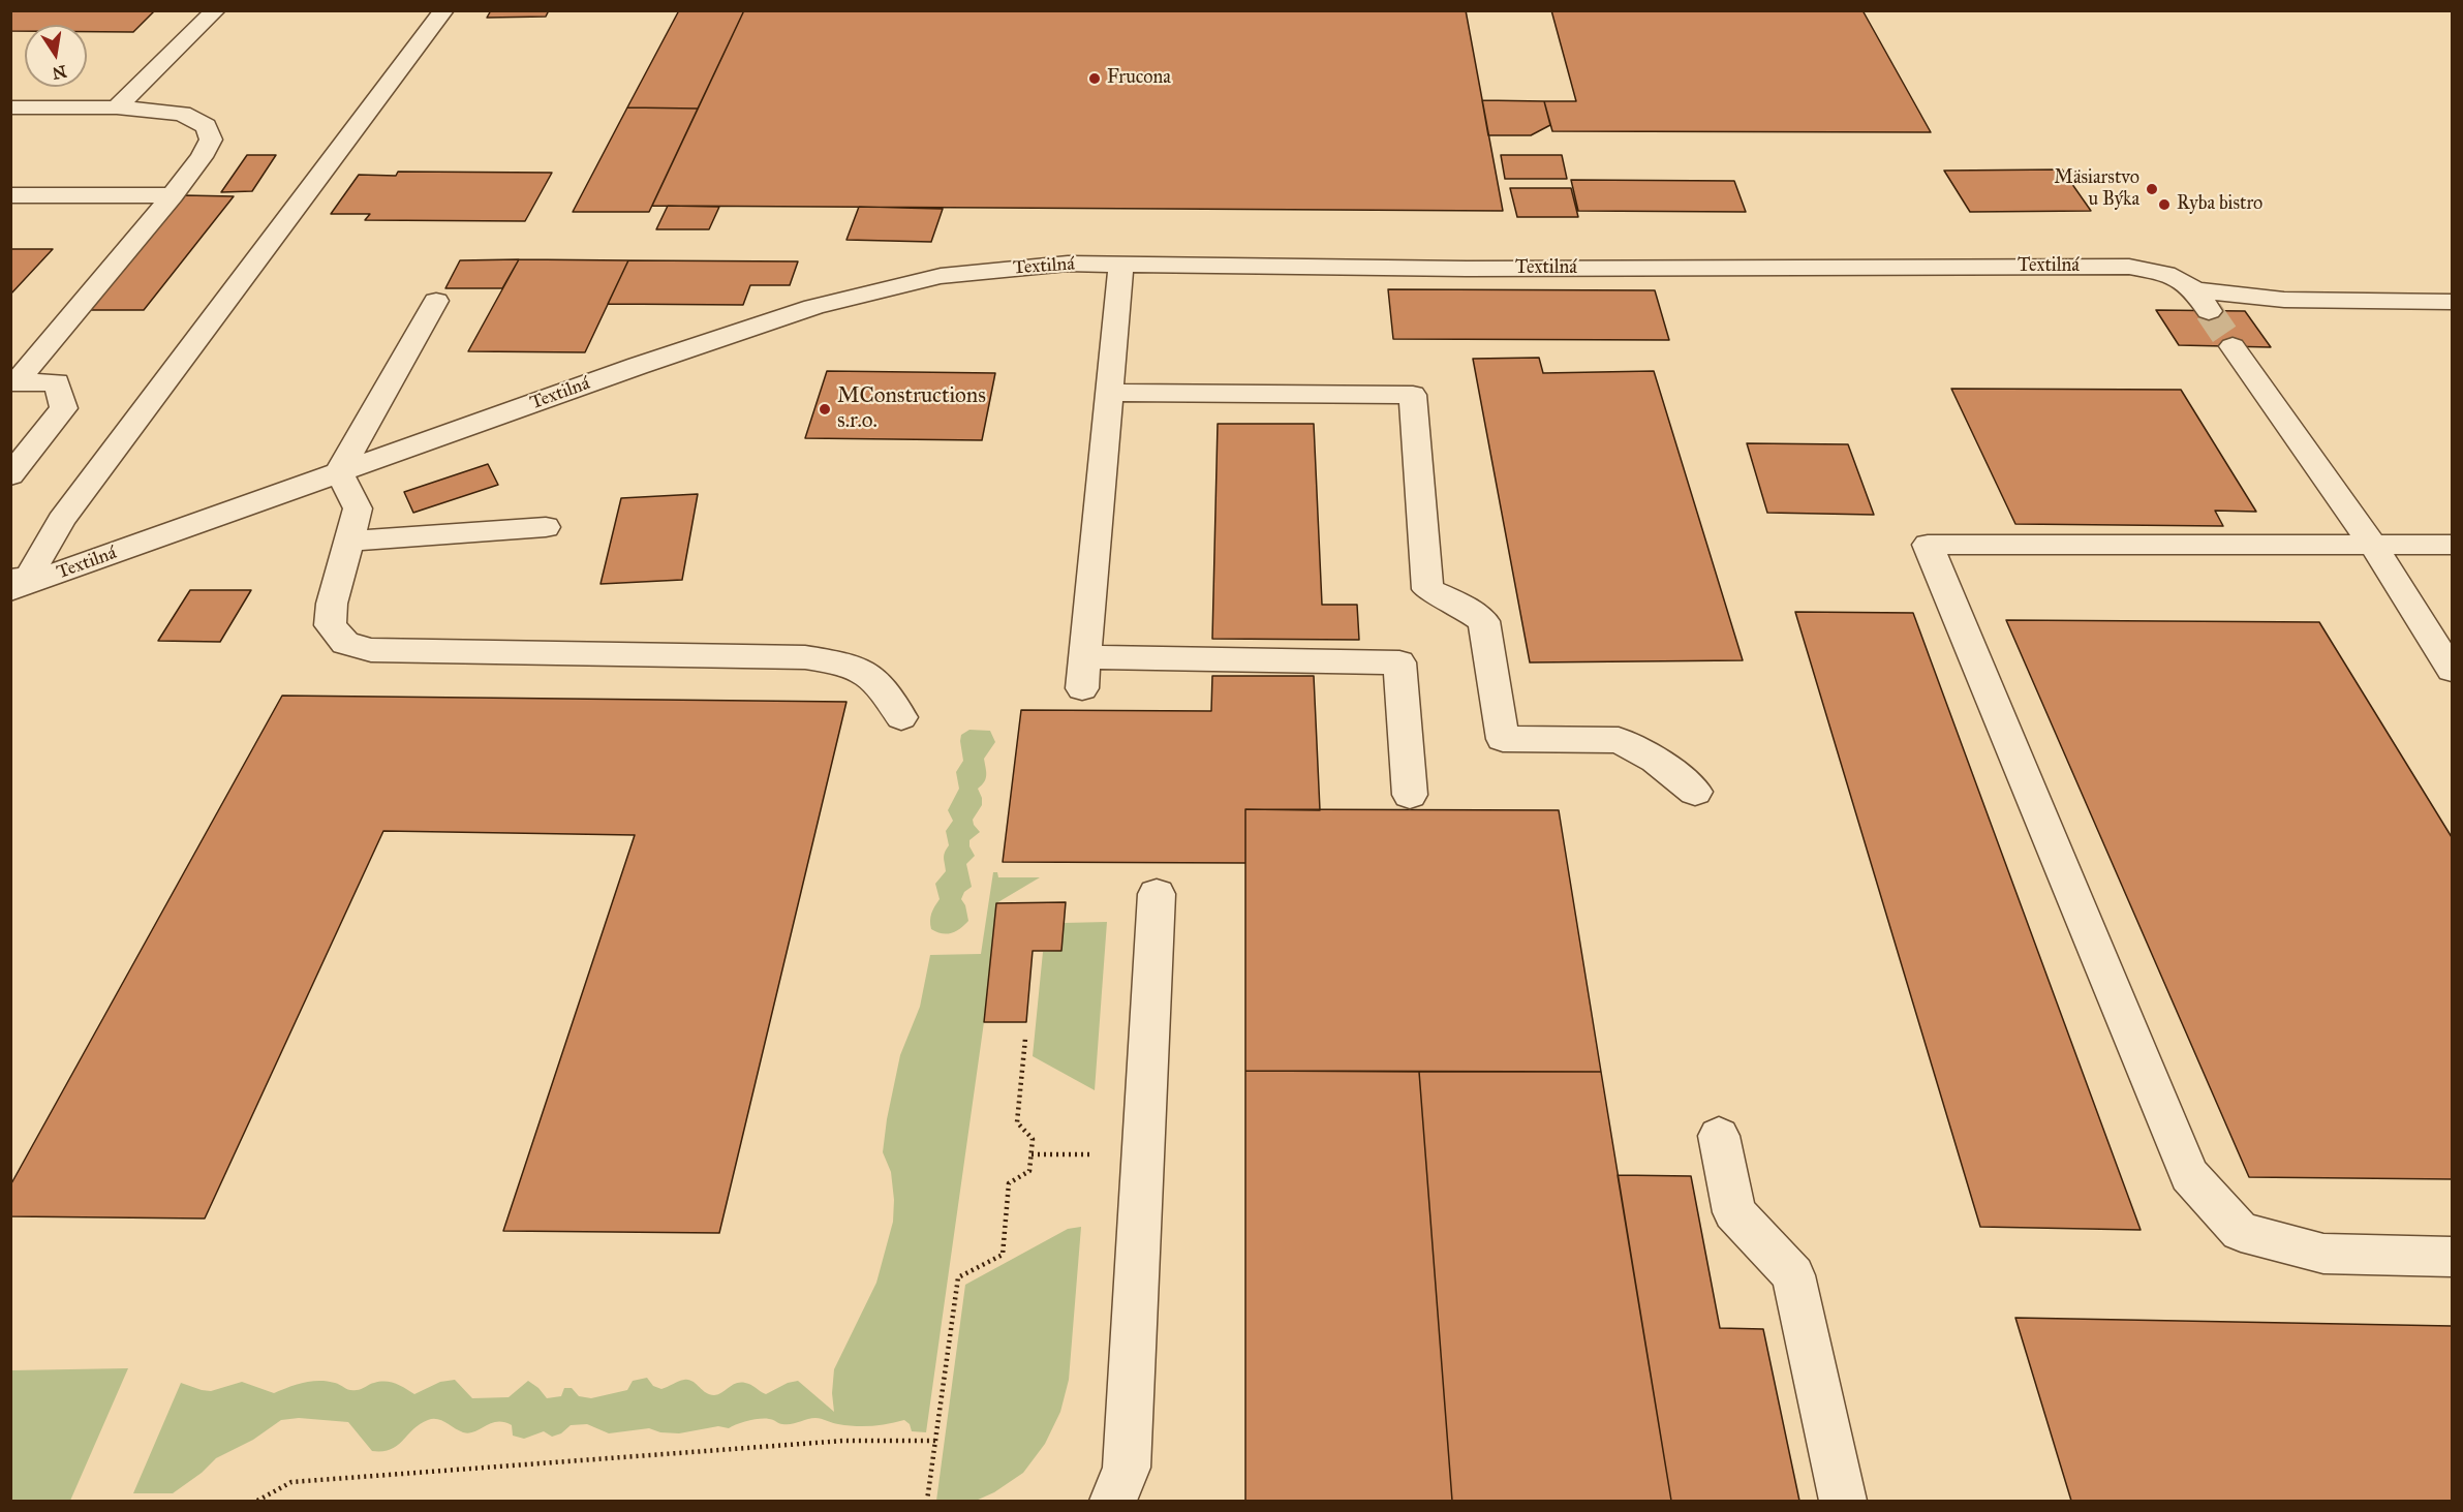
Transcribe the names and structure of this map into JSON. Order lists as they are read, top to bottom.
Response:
{
  "streets": {
    "lane": ["Textilná"]
  },
  "places": [
    "Frucona",
    "Mäsiarstvo u Býka",
    "Ryba bistro",
    "MConstructions s.r.o."
  ],
  "north": "bottom"
}
